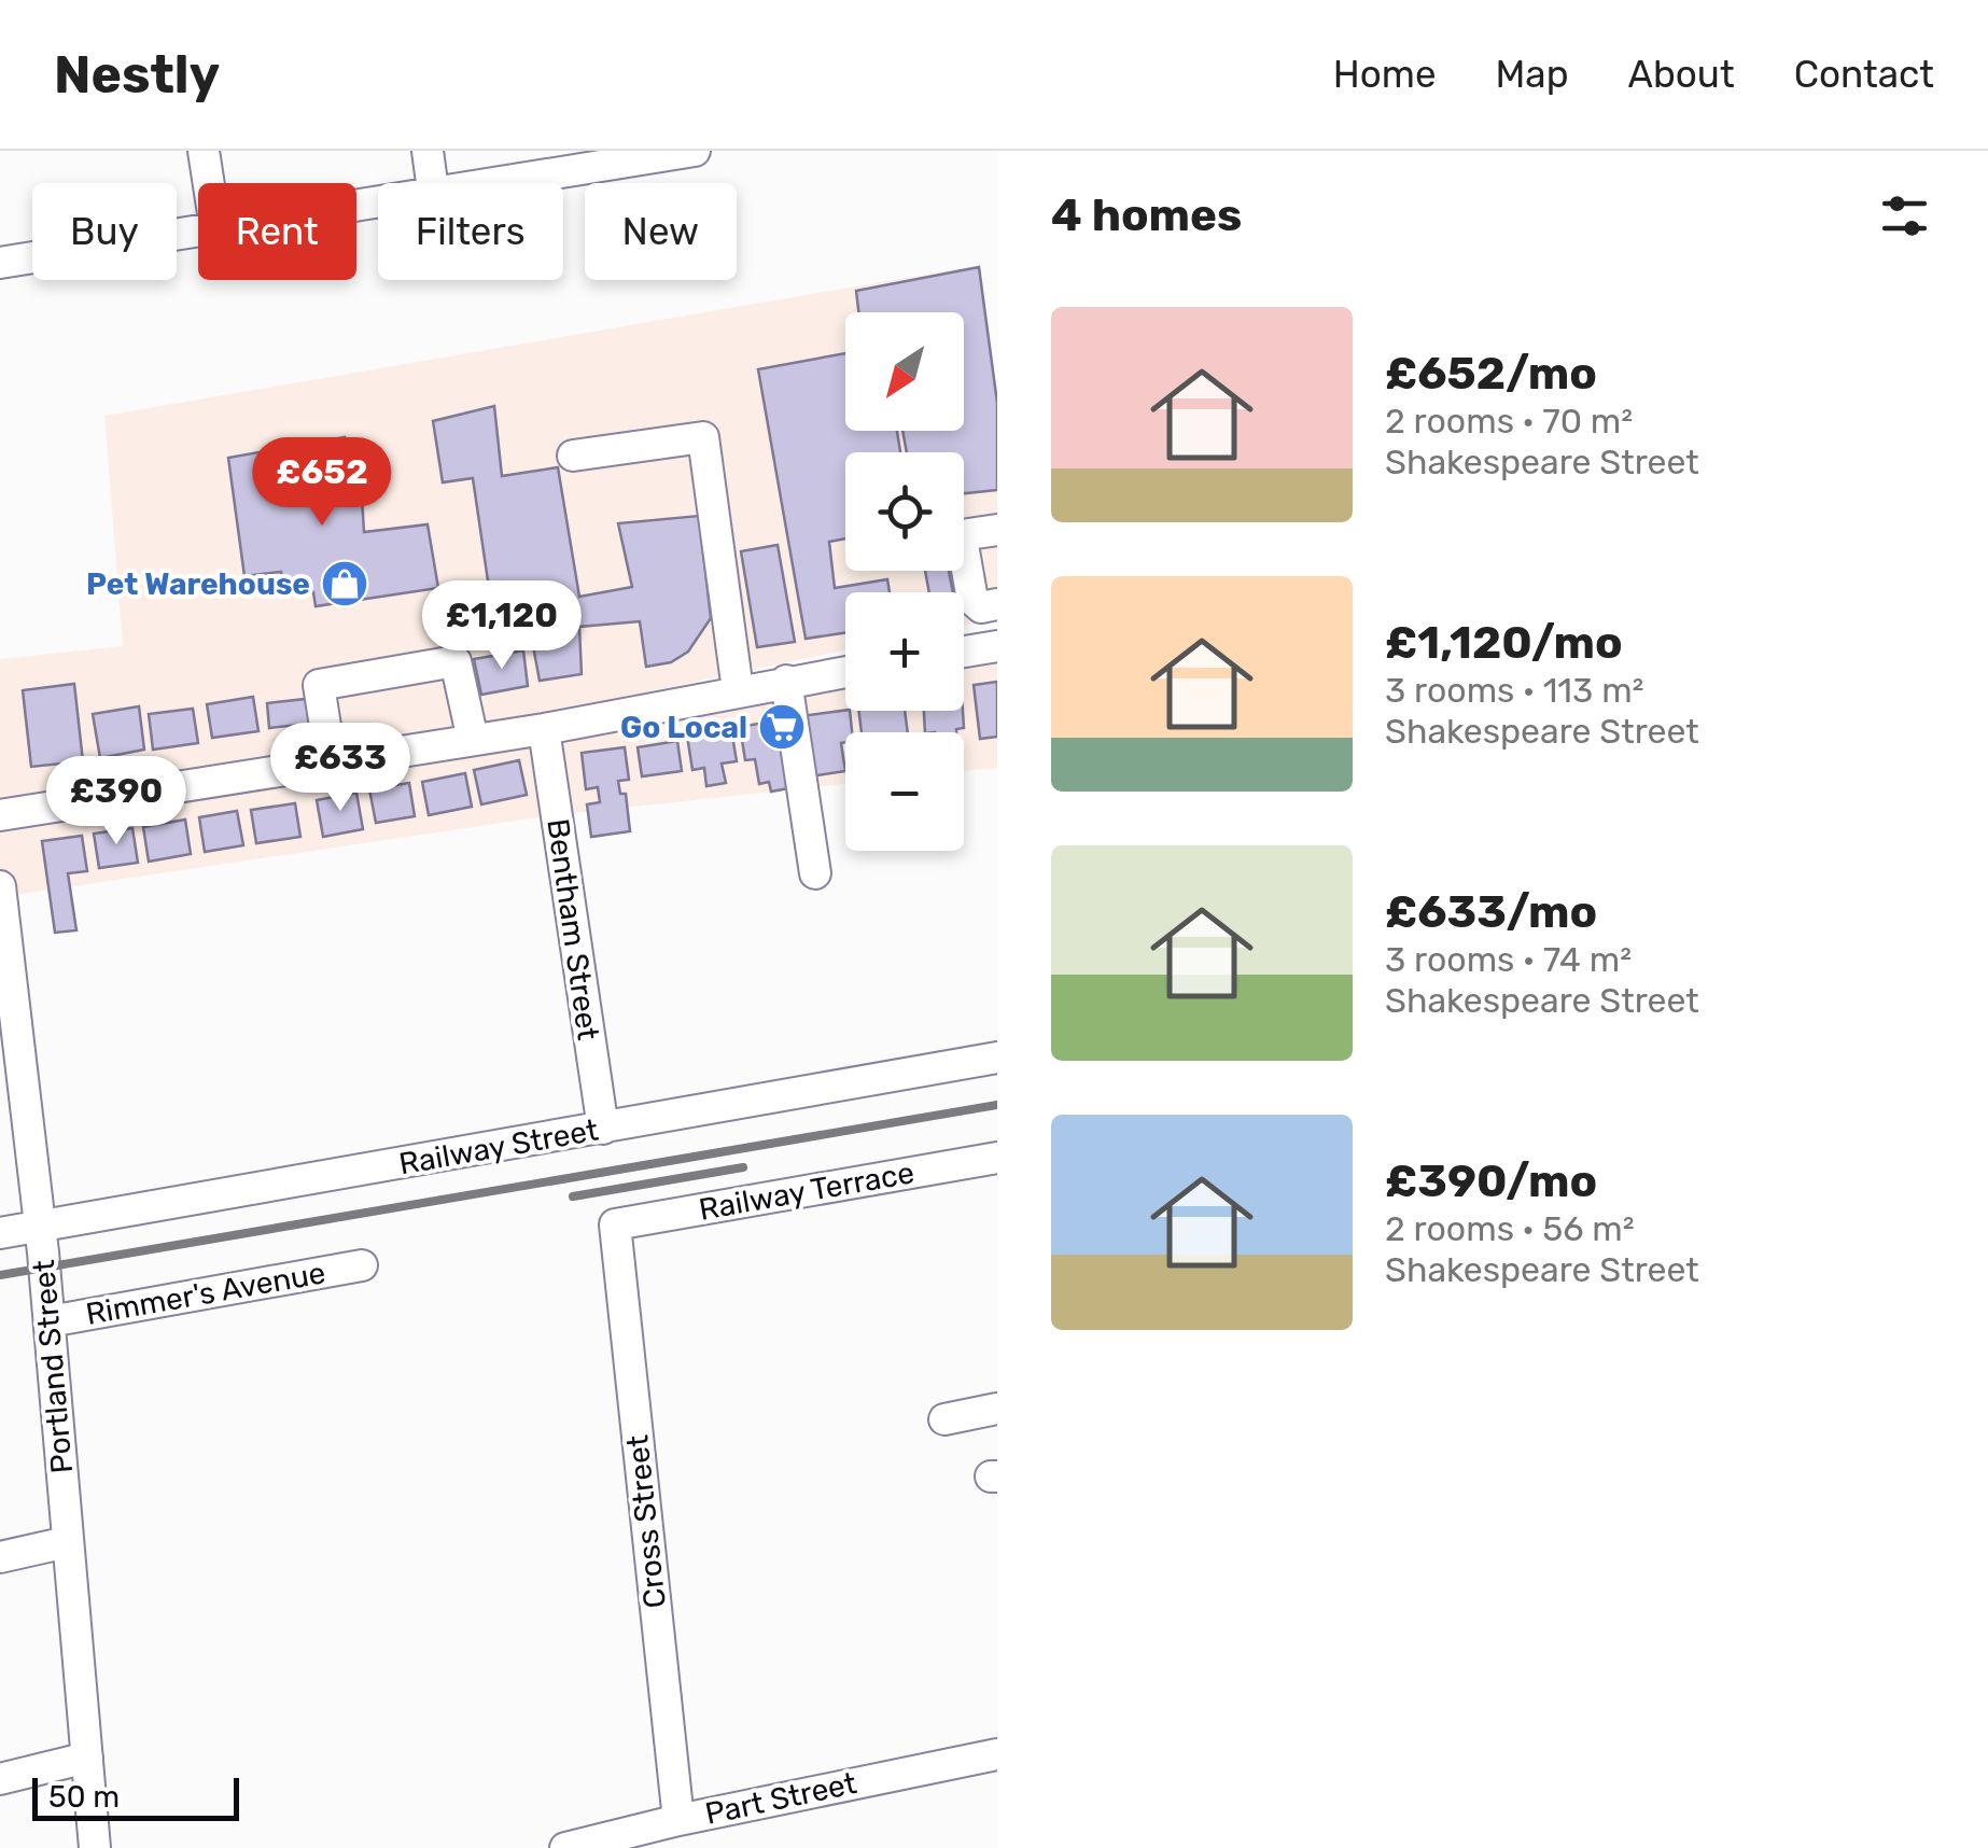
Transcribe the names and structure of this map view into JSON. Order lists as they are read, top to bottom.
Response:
{
  "streets": {
    "street": [
      "Bentham Street",
      "Railway Street",
      "Railway Terrace",
      "Rimmer's Avenue",
      "Portland Street",
      "Cross Street",
      "Part Street"
    ]
  },
  "crossings": [
    ["Bentham Street", "Railway Street"],
    ["Railway Street", "Portland Street"],
    ["Railway Terrace", "Cross Street"],
    ["Rimmer's Avenue", "Portland Street"],
    ["Cross Street", "Part Street"]
  ],
  "places": {
    "shop": ["Pet Warehouse"],
    "supermarket": ["Go Local"]
  },
  "scale_bar": "50 m",
  "north": "bottom left",
  "page": {
    "header": "Nestly",
    "nav": [
      "Home",
      "Map",
      "About",
      "Contact"
    ],
    "heading": "4 homes",
    "chip": [
      "Buy",
      "Rent",
      "Filters",
      "New"
    ],
    "list": [
      {
        "name": "£652/mo",
        "note": "2 rooms · 70 m² · Shakespeare Street"
      },
      {
        "name": "£1,120/mo",
        "note": "3 rooms · 113 m² · Shakespeare Street"
      },
      {
        "name": "£633/mo",
        "note": "3 rooms · 74 m² · Shakespeare Street"
      },
      {
        "name": "£390/mo",
        "note": "2 rooms · 56 m² · Shakespeare Street"
      }
    ],
    "map_buttons": ["+", "−"],
    "price": [
      "£652",
      "£1,120",
      "£633",
      "£390"
    ],
    "scale": "50 m"
  }
}
